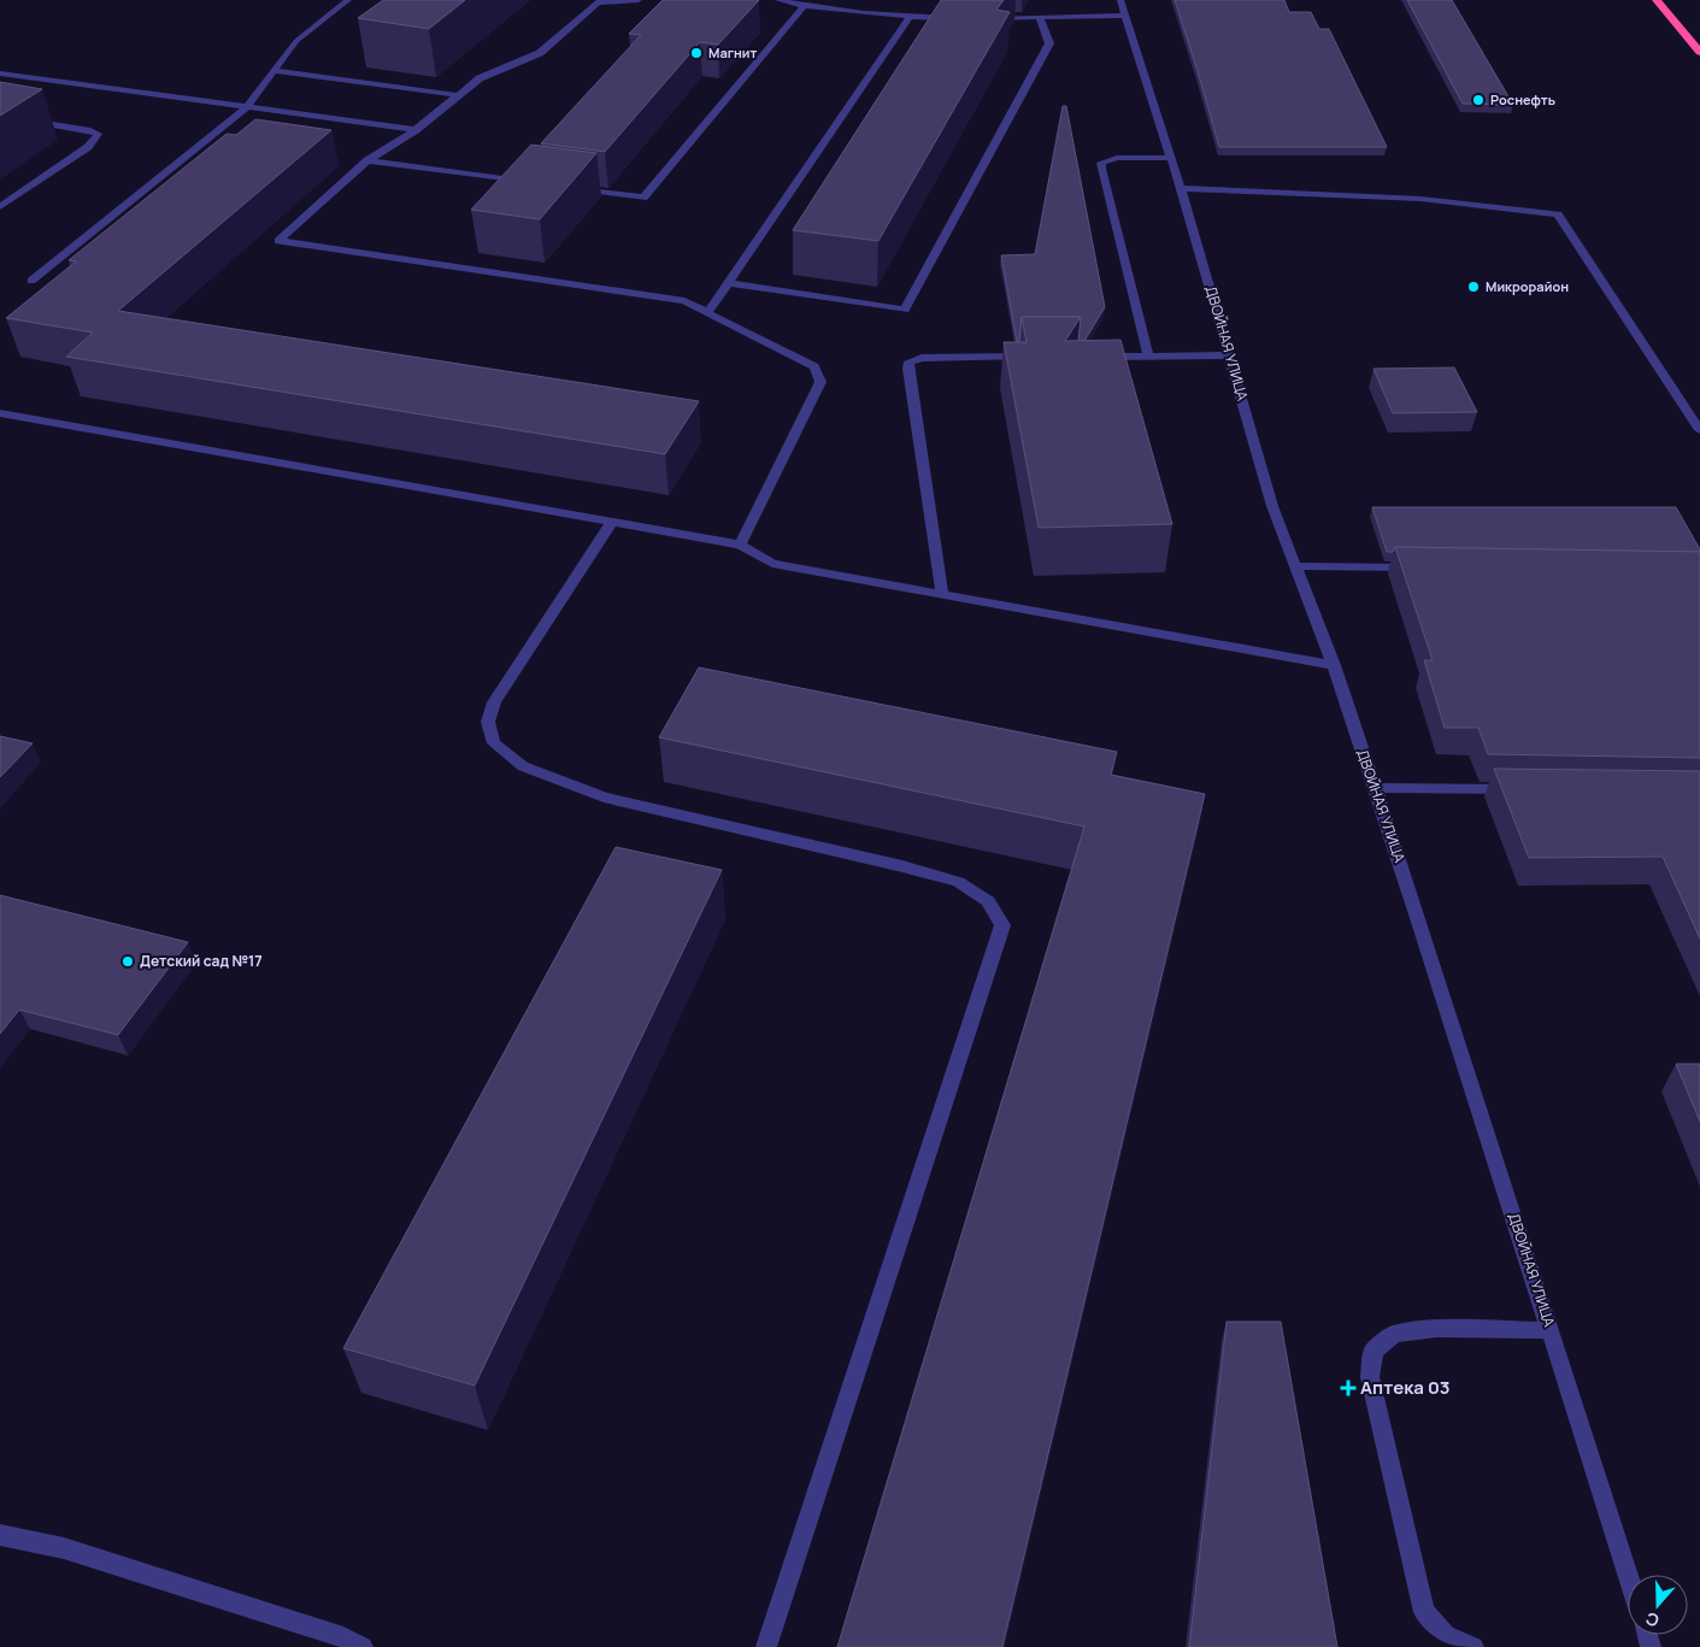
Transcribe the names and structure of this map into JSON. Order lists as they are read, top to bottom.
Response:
{
  "streets": {
    "street": ["ДВОЙНАЯ УЛИЦА"]
  },
  "places": {
    "other": [
      "Магнит",
      "Роснефть",
      "Микрорайон",
      "Детский сад №17"
    ],
    "health": ["Аптека 03"]
  },
  "north": "bottom"
}
